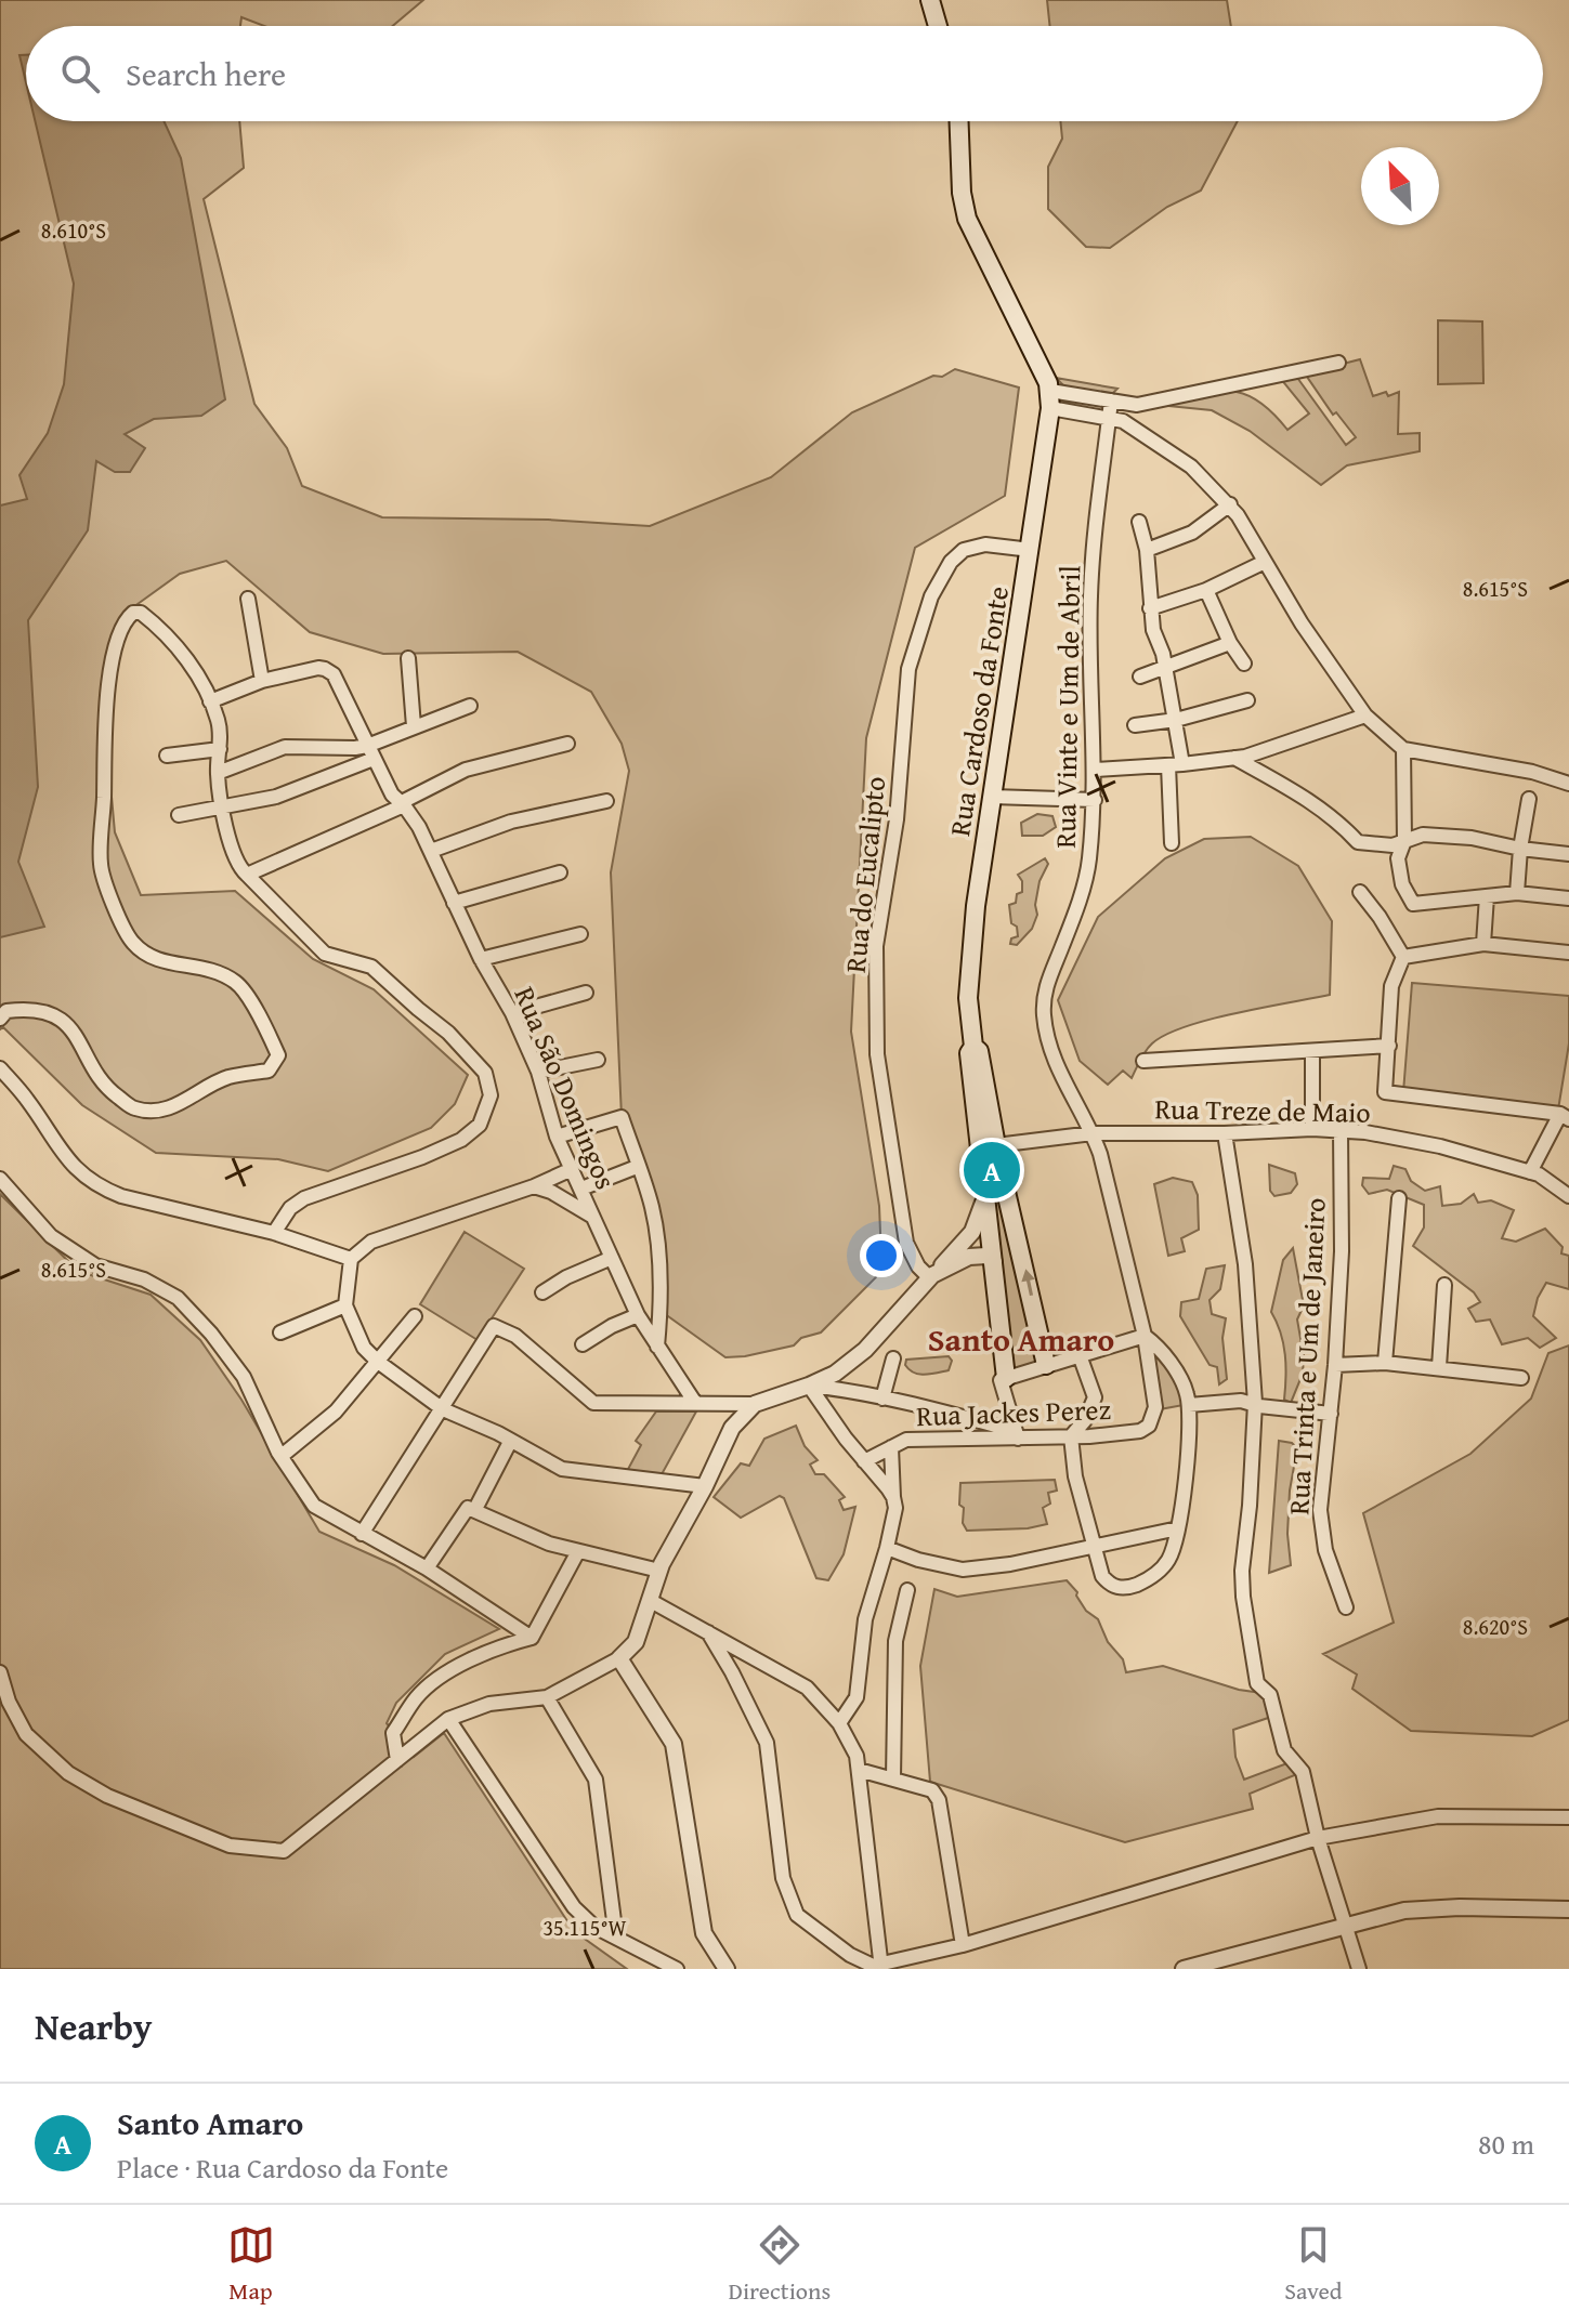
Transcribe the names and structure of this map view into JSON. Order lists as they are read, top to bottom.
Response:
{
  "streets": {
    "main road": ["Rua Cardoso da Fonte"],
    "street": [
      "Rua Vinte e Um de Abril",
      "Rua do Eucalipto",
      "Rua São Domingos",
      "Rua Treze de Maio",
      "Rua Trinta e Um de Janeiro",
      "Rua Jackes Perez"
    ]
  },
  "crossings": [
    ["Rua Vinte e Um de Abril", "Rua Treze de Maio"],
    ["Rua Vinte e Um de Abril", "Rua Jackes Perez"],
    ["Rua Cardoso da Fonte", "Rua do Eucalipto"],
    ["Rua Cardoso da Fonte", "Rua Treze de Maio"],
    ["Rua Cardoso da Fonte", "Rua Jackes Perez"],
    ["Rua Treze de Maio", "Rua Trinta e Um de Janeiro"]
  ],
  "districts": ["Santo Amaro"],
  "north": "top left",
  "page": {
    "search": "Search here",
    "pins": "A",
    "heading": "Nearby",
    "list": [
      {
        "mark": "A",
        "name": "Santo Amaro",
        "note": "Place · Rua Cardoso da Fonte",
        "value": "80 m"
      }
    ],
    "nav": ["Map", "Directions", "Saved"]
  },
  "coordinates": [
    "8.610°S",
    "8.615°S",
    "8.620°S",
    "35.115°W"
  ]
}
